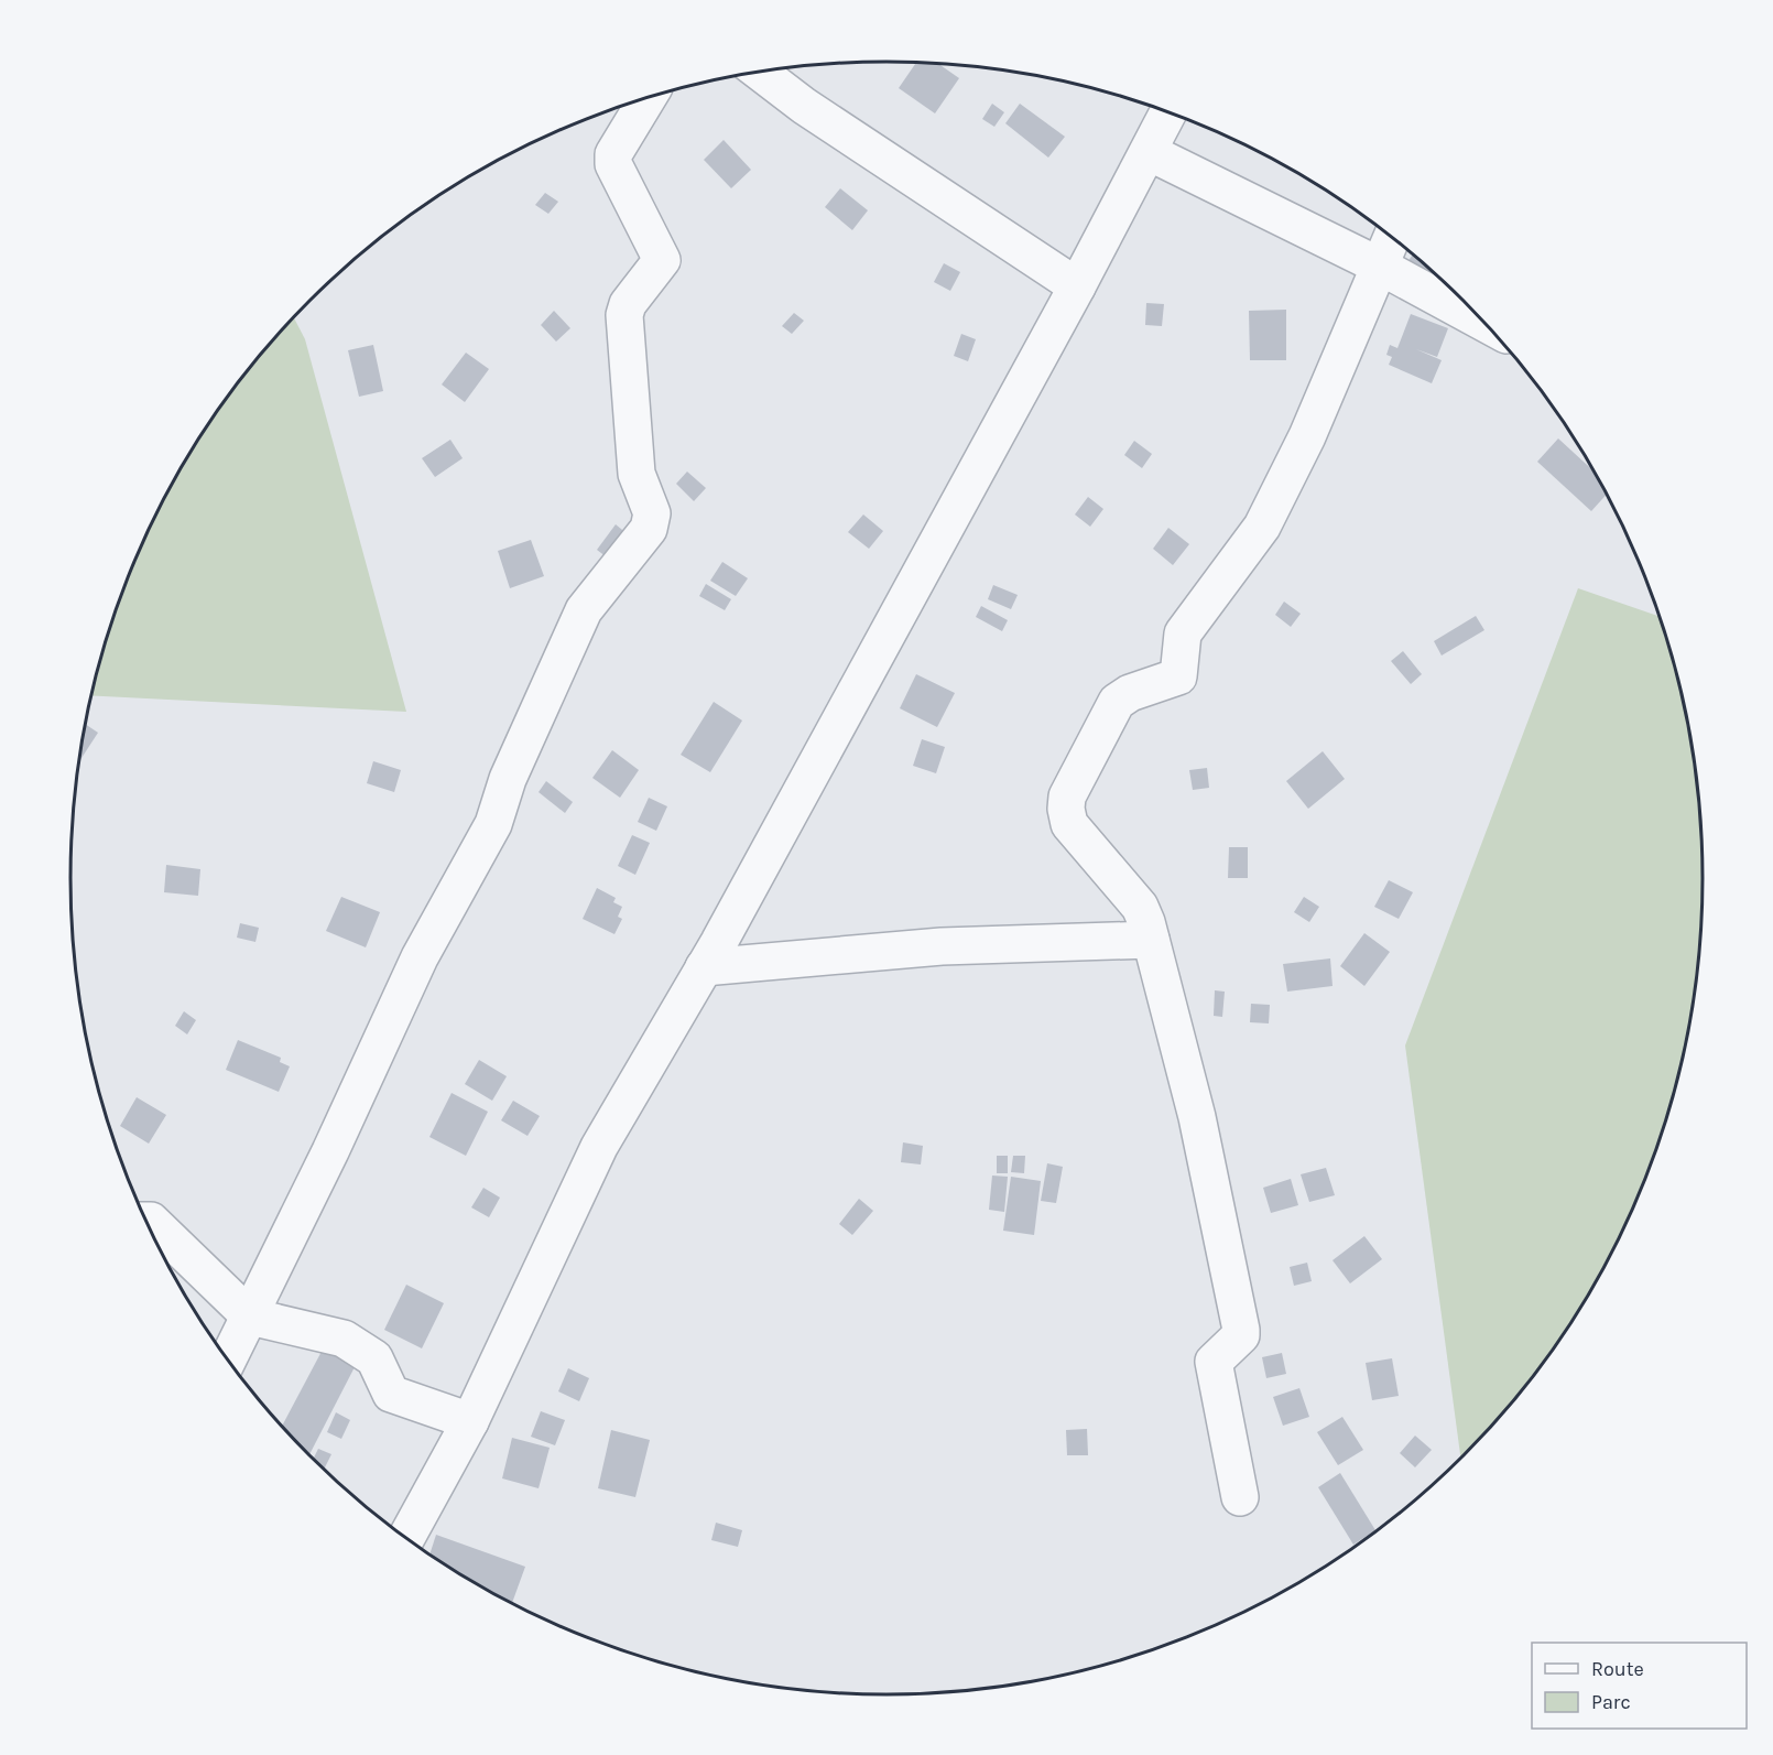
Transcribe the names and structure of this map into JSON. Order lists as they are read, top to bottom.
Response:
{
  "legend": ["Route", "Parc"]
}
